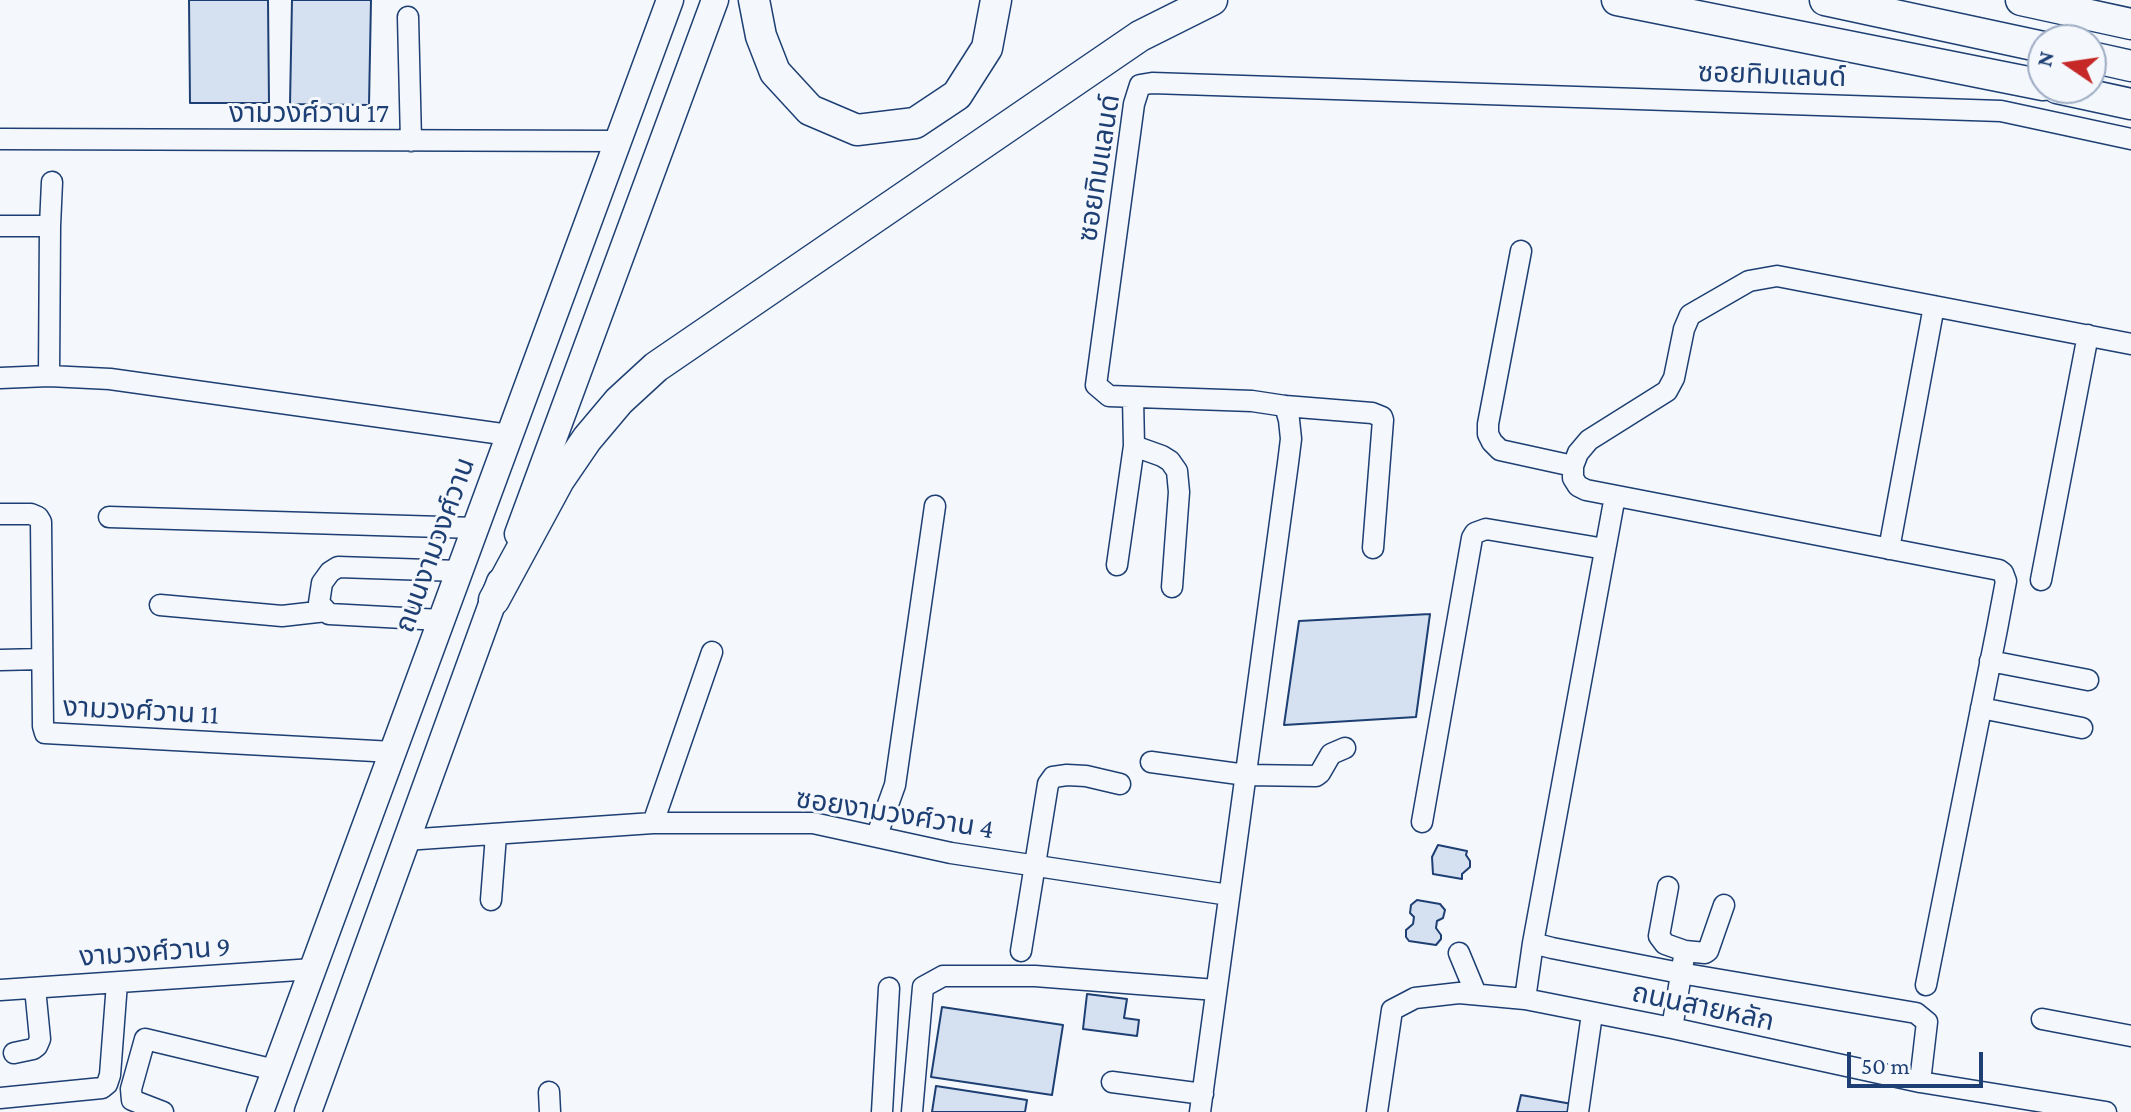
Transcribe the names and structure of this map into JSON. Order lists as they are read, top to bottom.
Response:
{
  "streets": {
    "main road": ["ถนนงามวงศ์วาน"],
    "street": [
      "ซอยทิมแลนด์",
      "งามวงศ์วาน 17",
      "งามวงศ์วาน 11",
      "ซอยงามวงศ์วาน 4",
      "งามวงศ์วาน 9",
      "ถนนสายหลัก"
    ]
  },
  "crossings": [
    ["งามวงศ์วาน 17", "ถนนงามวงศ์วาน"],
    ["ถนนงามวงศ์วาน", "งามวงศ์วาน 11"],
    ["ถนนงามวงศ์วาน", "งามวงศ์วาน 9"]
  ],
  "scale_bar": "50 m",
  "north": "left"
}
